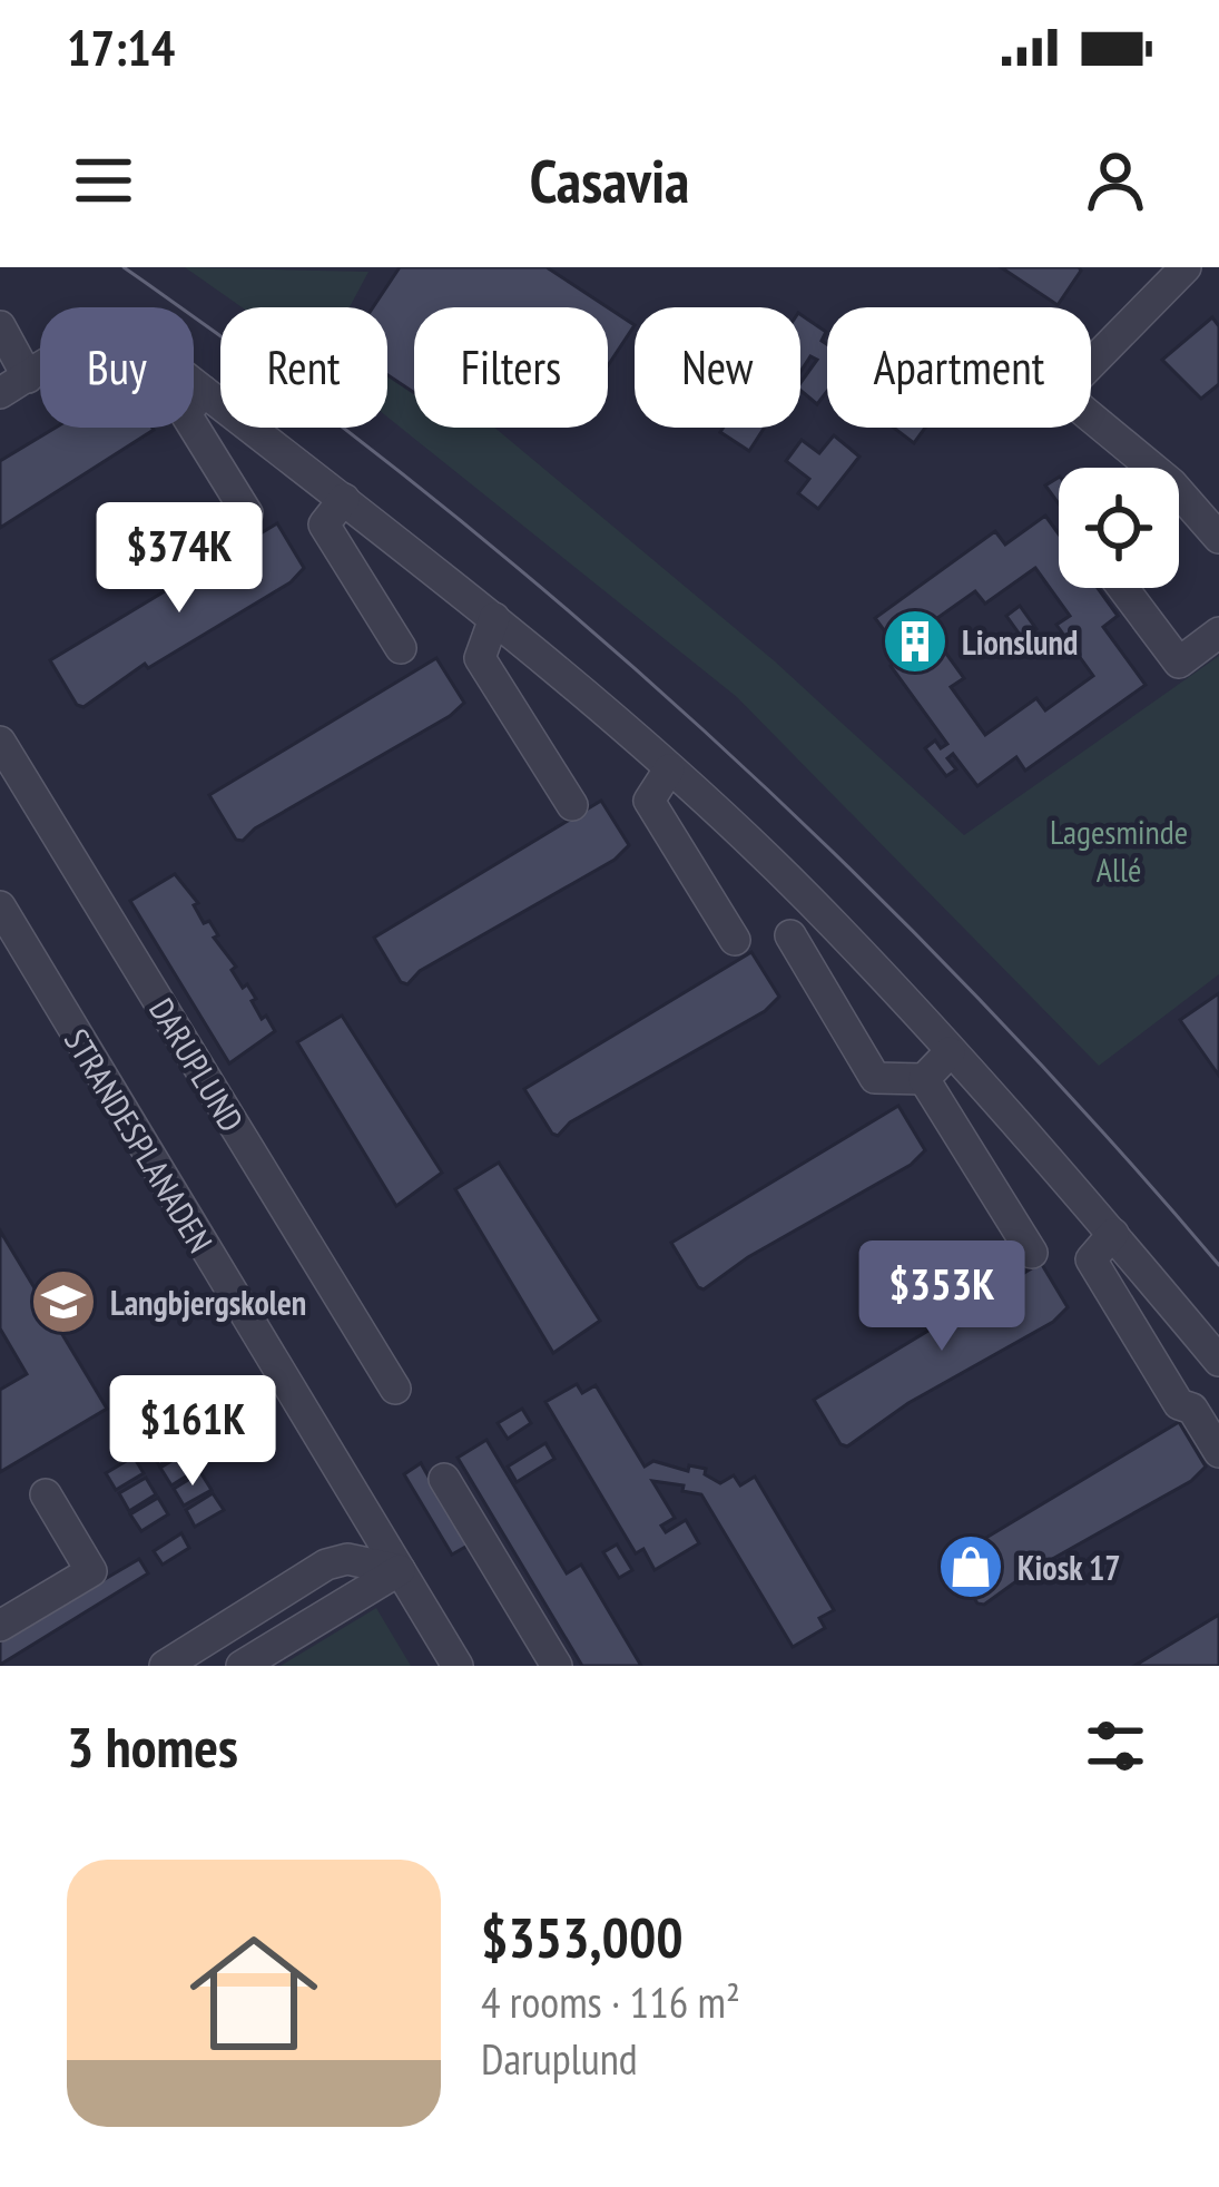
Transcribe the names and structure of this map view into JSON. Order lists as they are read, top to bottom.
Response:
{
  "streets": {
    "street": ["DARUPLUND", "STRANDESPLANADEN"]
  },
  "parks": ["Lagesminde Allé"],
  "places": {
    "building": ["Lionslund"],
    "school or university": ["Langbjergskolen"],
    "shop": ["Kiosk 17"]
  },
  "page": {
    "status": "17:14",
    "header": "Casavia",
    "chip": [
      "Buy",
      "Rent",
      "Filters",
      "New",
      "Apartment"
    ],
    "price": ["$374K", "$353K", "$161K"],
    "heading": "3 homes",
    "list": [
      {
        "name": "$353,000",
        "note": "4 rooms · 116 m² · Daruplund"
      }
    ]
  }
}
